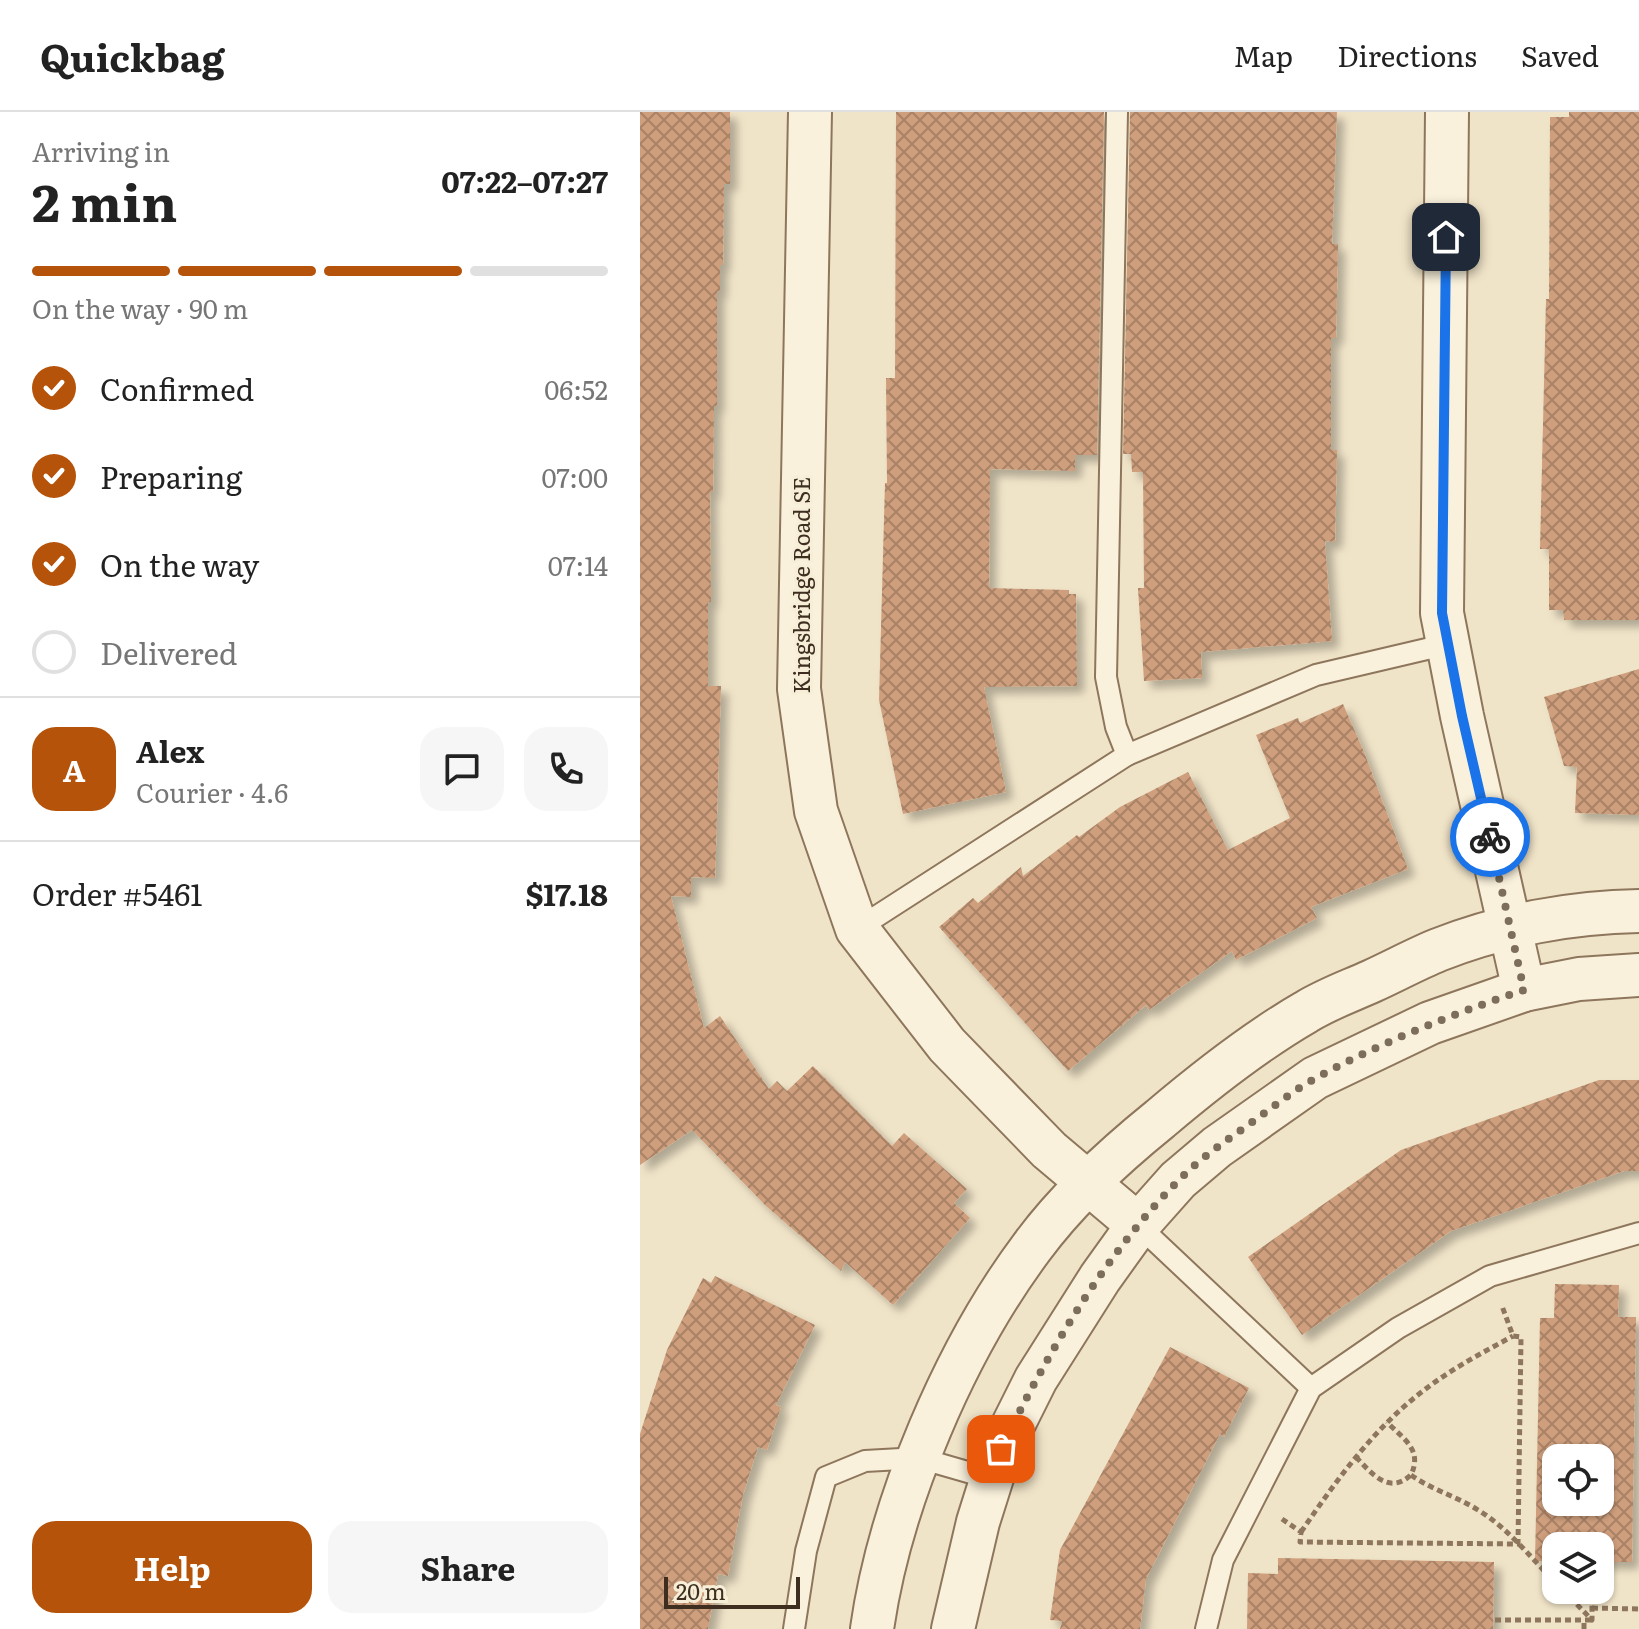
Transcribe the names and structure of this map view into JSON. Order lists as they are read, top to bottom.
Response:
{
  "streets": {
    "street": ["Kingsbridge Road SE"]
  },
  "scale_bar": "20 m",
  "page": {
    "header": "Quickbag",
    "nav": ["Map", "Directions", "Saved"],
    "heading": ["2 min", "Arriving in", "07:22–07:27"],
    "panel": [
      "Alex",
      "Courier · 4.6",
      "Order #5461",
      "$17.18"
    ],
    "bar": "On the way · 90 m",
    "list": [
      ["Confirmed", "06:52"],
      ["Preparing", "07:00"],
      ["On the way", "07:14"],
      "Delivered"
    ],
    "round": "A",
    "buttons": ["Help", "Share"],
    "scale": "20 m"
  }
}
